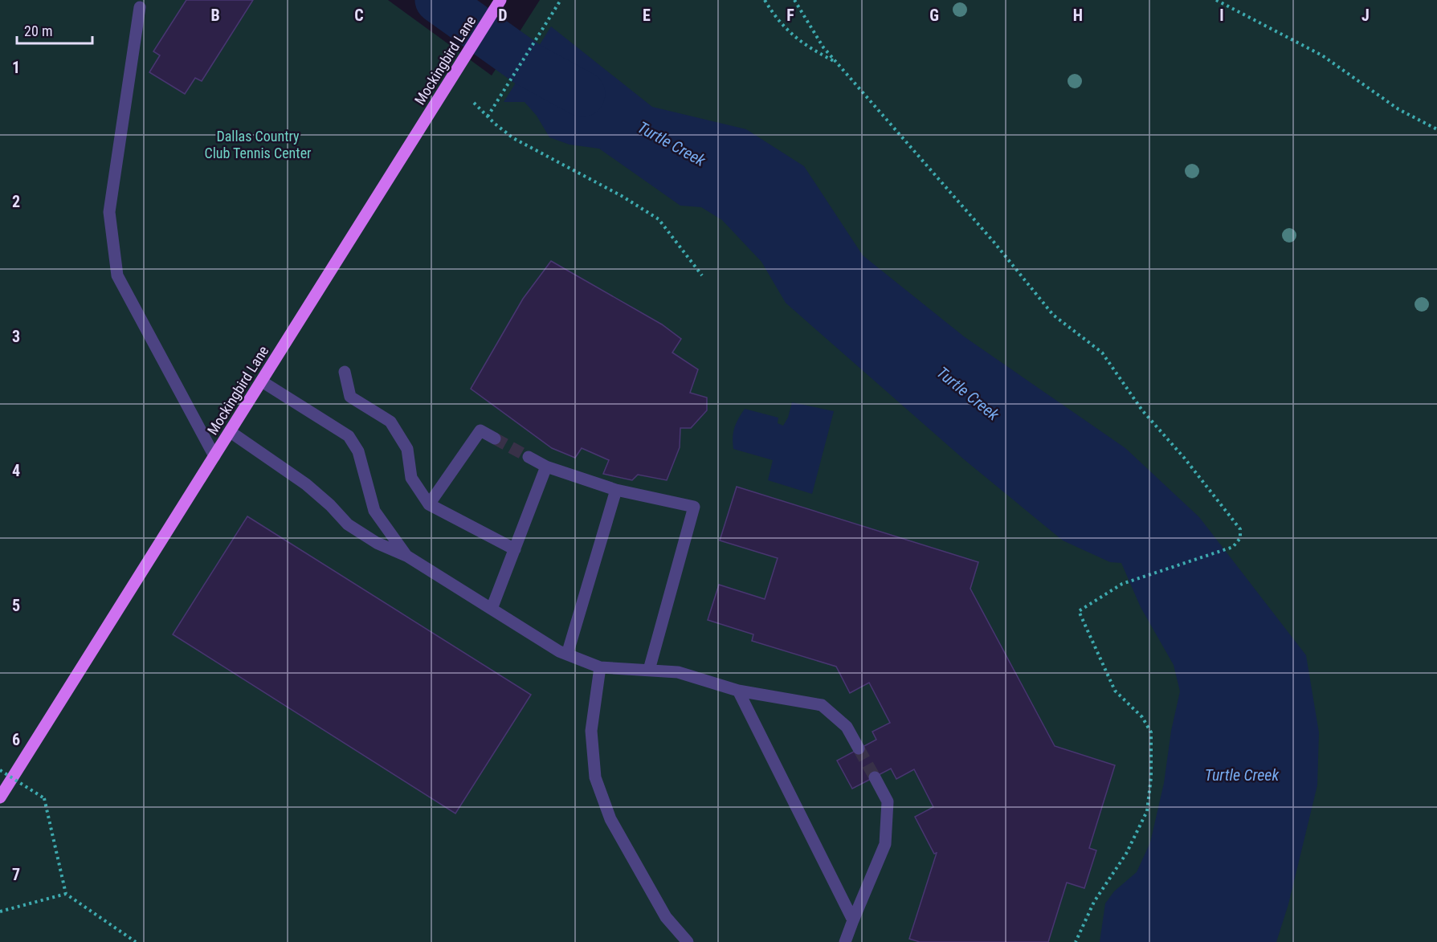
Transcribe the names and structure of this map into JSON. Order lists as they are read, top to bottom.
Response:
{
  "streets": {
    "main road": ["Mockingbird Lane"]
  },
  "water": ["Turtle Creek"],
  "parks": ["Dallas Country Club Tennis Center"],
  "scale_bar": "20 m",
  "grid": {
    "columns": [
      "B",
      "C",
      "D",
      "E",
      "F",
      "G",
      "H",
      "I",
      "J"
    ],
    "rows": [
      "1",
      "2",
      "3",
      "4",
      "5",
      "6",
      "7"
    ]
  }
}
